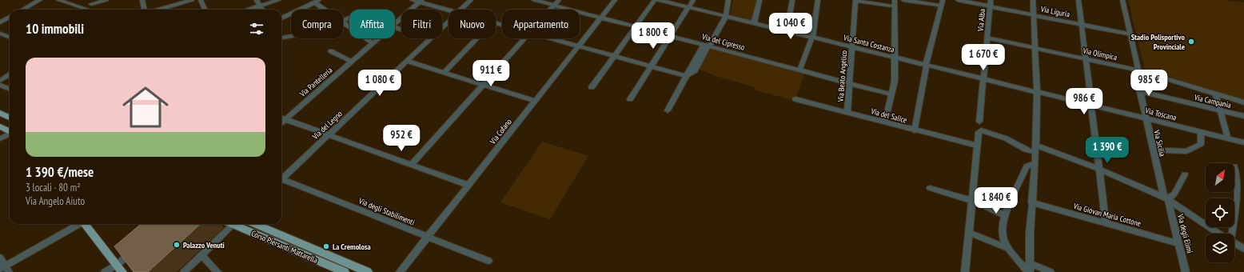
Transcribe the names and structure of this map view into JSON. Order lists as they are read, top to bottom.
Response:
{
  "streets": {
    "main road": ["Corso Piersanti Mattarella"],
    "street": [
      "Via Liguria",
      "Via Alba",
      "Via del Cipresso",
      "Via Santa Costanza",
      "Via Olimpica",
      "Via Beato Angelico",
      "Via Pantelleria",
      "Via Campania",
      "Via Toscana",
      "Via del Salice",
      "Via del Legno",
      "Via Cofano",
      "Via Sicilia",
      "Via degli Stabilimenti",
      "Via Giovan Maria Cottone",
      "Via degli Elimi"
    ]
  },
  "crossings": [
    ["Via Liguria", "Via Alba"],
    ["Via Liguria", "Via Sicilia"],
    ["Via Alba", "Via Santa Costanza"],
    ["Via Alba", "Via Olimpica"],
    ["Via Alba", "Via Toscana"],
    ["Via del Cipresso", "Via Beato Angelico"],
    ["Via del Cipresso", "Via Cofano"],
    ["Via Santa Costanza", "Via Beato Angelico"],
    ["Via Santa Costanza", "Via Toscana"],
    ["Via Olimpica", "Via Sicilia"],
    ["Via Beato Angelico", "Via del Salice"],
    ["Via Campania", "Via Sicilia"],
    ["Via Toscana", "Via Sicilia"],
    ["Via Cofano", "Via degli Stabilimenti"],
    ["Via Sicilia", "Via degli Elimi"],
    ["Via Giovan Maria Cottone", "Via degli Elimi"]
  ],
  "places": ["Stadio Polisportivo Provinciale", "Palazzo Venuti", "La Cremolosa"],
  "north": "top right",
  "page": {
    "chip": [
      "Compra",
      "Affitta",
      "Filtri",
      "Nuovo",
      "Appartamento"
    ],
    "heading": "10 immobili",
    "price": [
      "1 040 €",
      "1 800 €",
      "1 670 €",
      "911 €",
      "1 080 €",
      "985 €",
      "986 €",
      "952 €",
      "1 390 €",
      "1 840 €"
    ],
    "list": [
      {
        "name": "1 390 €/mese",
        "note": "3 locali · 80 m² · Via Angelo Aiuto"
      }
    ]
  }
}
